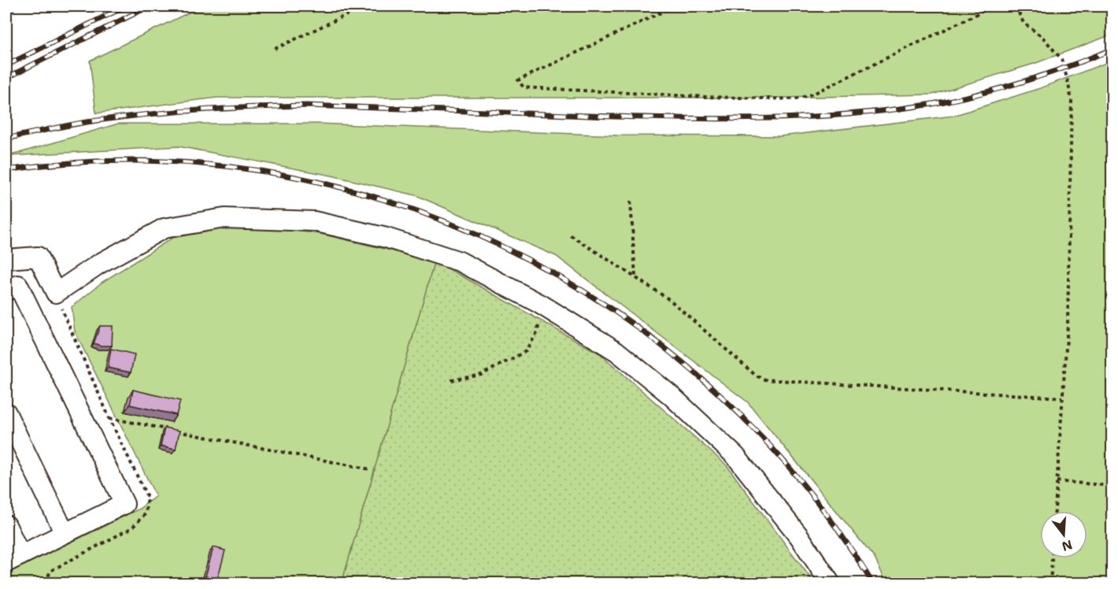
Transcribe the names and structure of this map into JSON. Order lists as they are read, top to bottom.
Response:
{
  "north": "bottom"
}
